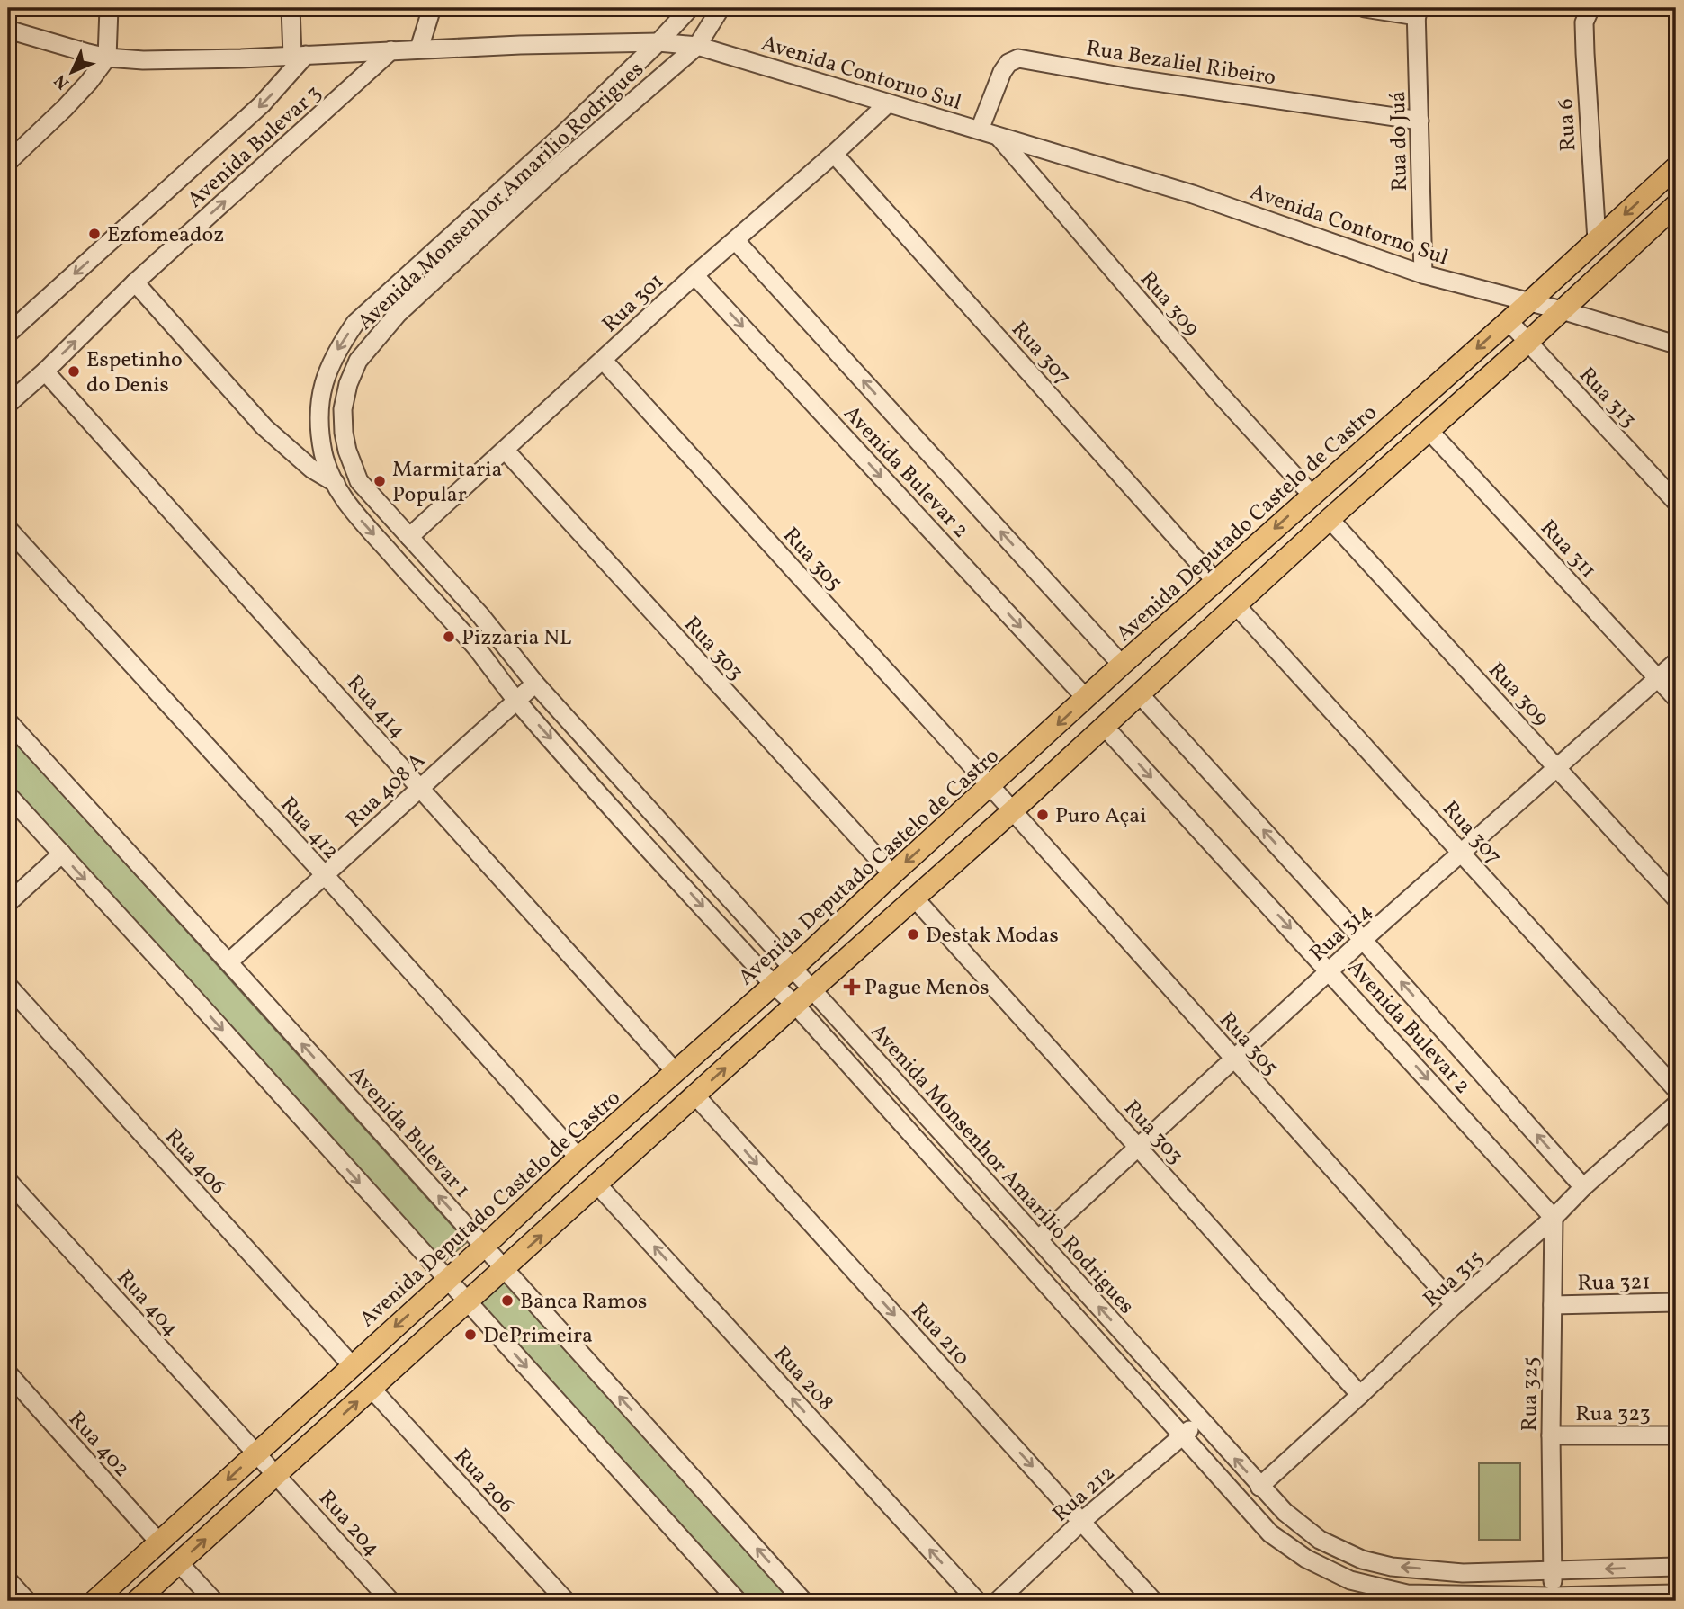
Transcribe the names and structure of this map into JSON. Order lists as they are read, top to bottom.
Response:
{
  "streets": {
    "main road": ["Avenida Deputado Castelo de Castro"],
    "street": [
      "Rua Bezaliel Ribeiro",
      "Avenida Contorno Sul",
      "Rua 6",
      "Rua do Juá",
      "Avenida Bulevar 3",
      "Avenida Monsenhor Amarilio Rodrigues",
      "Rua 301",
      "Rua 309",
      "Rua 307",
      "Rua 313",
      "Avenida Bulevar 2",
      "Rua 311",
      "Rua 305",
      "Rua 303",
      "Rua 414",
      "Rua 408 A",
      "Rua 412",
      "Rua 314",
      "Avenida Bulevar 1",
      "Rua 406",
      "Rua 315",
      "Rua 321",
      "Rua 404",
      "Rua 210",
      "Rua 208",
      "Rua 325",
      "Rua 323",
      "Rua 402",
      "Rua 206",
      "Rua 212",
      "Rua 204"
    ]
  },
  "crossings": [
    ["Rua Bezaliel Ribeiro", "Avenida Contorno Sul"],
    ["Rua Bezaliel Ribeiro", "Rua do Juá"],
    ["Avenida Contorno Sul", "Rua do Juá"],
    ["Avenida Contorno Sul", "Avenida Bulevar 3"],
    ["Avenida Contorno Sul", "Avenida Monsenhor Amarilio Rodrigues"],
    ["Avenida Contorno Sul", "Rua 301"],
    ["Avenida Contorno Sul", "Rua 309"],
    ["Avenida Contorno Sul", "Avenida Deputado Castelo de Castro"],
    ["Rua 6", "Avenida Deputado Castelo de Castro"],
    ["Avenida Bulevar 3", "Avenida Monsenhor Amarilio Rodrigues"],
    ["Avenida Bulevar 3", "Rua 414"],
    ["Avenida Monsenhor Amarilio Rodrigues", "Rua 301"],
    ["Avenida Monsenhor Amarilio Rodrigues", "Avenida Deputado Castelo de Castro"],
    ["Avenida Monsenhor Amarilio Rodrigues", "Rua 408 A"],
    ["Avenida Monsenhor Amarilio Rodrigues", "Rua 314"],
    ["Avenida Monsenhor Amarilio Rodrigues", "Rua 315"],
    ["Avenida Monsenhor Amarilio Rodrigues", "Rua 325"],
    ["Avenida Monsenhor Amarilio Rodrigues", "Rua 212"],
    ["Rua 301", "Rua 307"],
    ["Rua 301", "Avenida Bulevar 2"],
    ["Rua 301", "Rua 305"],
    ["Rua 301", "Rua 303"],
    ["Rua 309", "Avenida Deputado Castelo de Castro"],
    ["Rua 309", "Rua 314"],
    ["Rua 307", "Avenida Deputado Castelo de Castro"],
    ["Rua 307", "Rua 314"],
    ["Rua 313", "Avenida Deputado Castelo de Castro"],
    ["Avenida Bulevar 2", "Avenida Deputado Castelo de Castro"],
    ["Avenida Bulevar 2", "Rua 314"],
    ["Avenida Bulevar 2", "Rua 315"],
    ["Avenida Bulevar 2", "Rua 325"],
    ["Avenida Deputado Castelo de Castro", "Rua 305"],
    ["Avenida Deputado Castelo de Castro", "Rua 303"],
    ["Avenida Deputado Castelo de Castro", "Rua 414"],
    ["Avenida Deputado Castelo de Castro", "Rua 412"],
    ["Avenida Deputado Castelo de Castro", "Avenida Bulevar 1"],
    ["Avenida Deputado Castelo de Castro", "Rua 406"],
    ["Avenida Deputado Castelo de Castro", "Rua 404"],
    ["Avenida Deputado Castelo de Castro", "Rua 402"],
    ["Rua 311", "Rua 314"],
    ["Rua 305", "Rua 314"],
    ["Rua 305", "Rua 315"],
    ["Rua 303", "Rua 314"],
    ["Rua 303", "Rua 315"],
    ["Rua 414", "Rua 408 A"],
    ["Rua 408 A", "Rua 412"],
    ["Rua 408 A", "Avenida Bulevar 1"],
    ["Rua 315", "Rua 325"],
    ["Rua 321", "Rua 325"],
    ["Rua 404", "Rua 204"],
    ["Rua 210", "Rua 212"],
    ["Rua 325", "Rua 323"]
  ],
  "one_way": ["Rua 210", "Rua 208"],
  "places": {
    "other": [
      "Ezfomeadoz",
      "Espetinho do Denis",
      "Marmitaria Popular",
      "Pizzaria NL",
      "Puro Açai",
      "Destak Modas",
      "Banca Ramos",
      "DePrimeira"
    ],
    "health": ["Pague Menos"]
  },
  "north": "bottom left"
}
